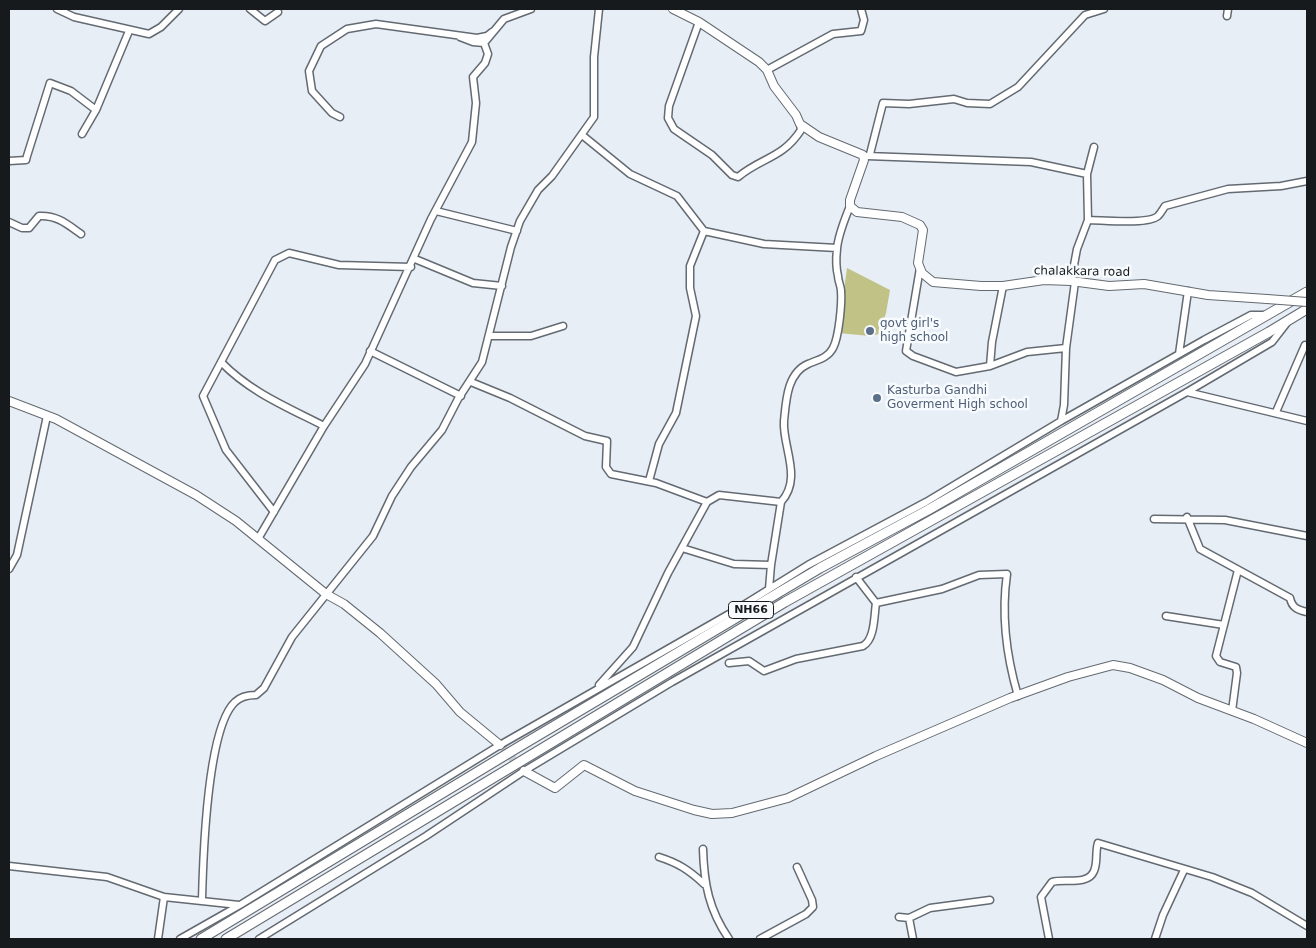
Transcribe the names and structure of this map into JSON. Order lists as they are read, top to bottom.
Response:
{
  "streets": {
    "highway": ["NH66"],
    "main road": ["chalakkara road"]
  },
  "places": ["govt girl's high school", "Kasturba Gandhi Goverment High school"]
}
